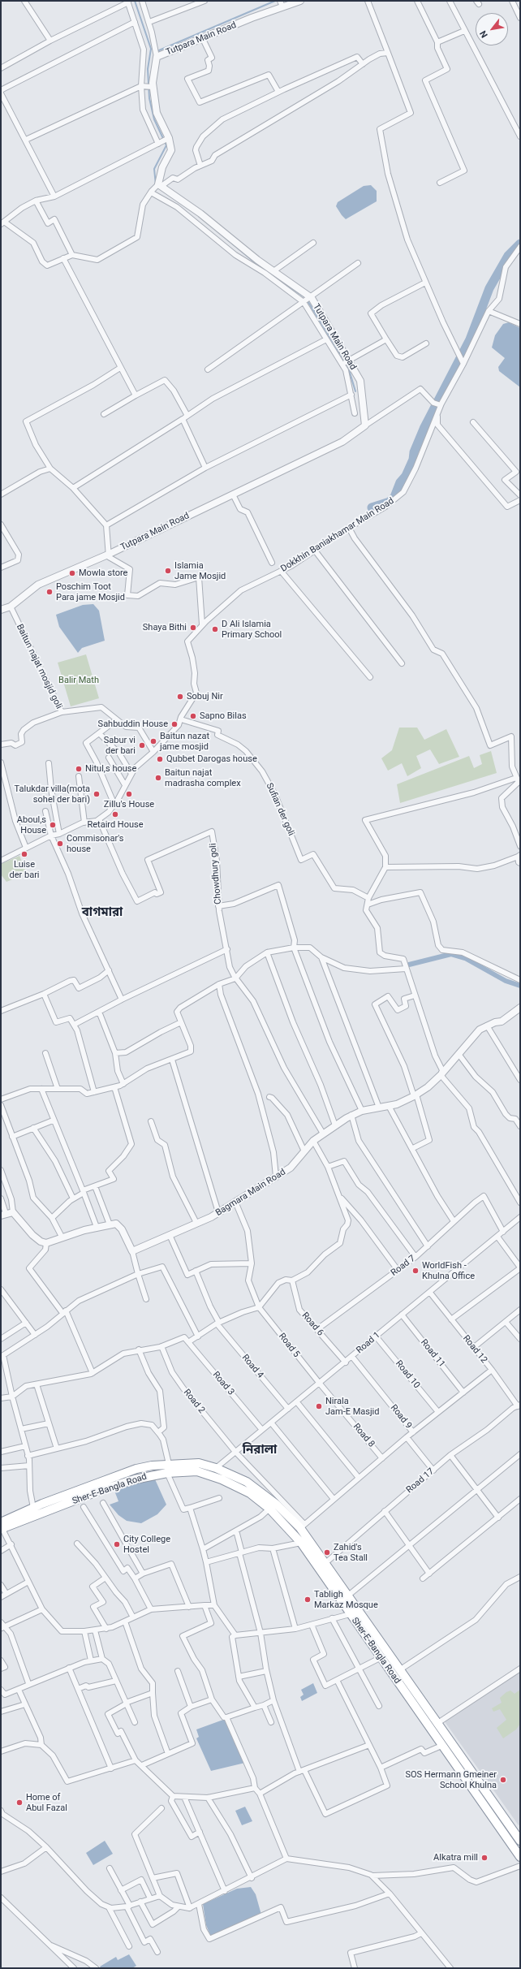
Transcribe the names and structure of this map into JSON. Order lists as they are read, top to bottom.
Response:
{
  "streets": {
    "highway": ["Sher-E-Bangla Road"],
    "street": [
      "Tutpara Main Road",
      "Dokkhin Baniakhamar Main Road",
      "Baitun najat mosjid goli",
      "Sufian der goli",
      "Chowdhury goli",
      "Bagmara Main Road",
      "Road 7",
      "Road 6",
      "Road 1",
      "Road 5",
      "Road 12",
      "Road 11",
      "Road 4",
      "Road 10",
      "Road 3",
      "Road 2",
      "Road 9",
      "Road 8",
      "Road 17"
    ]
  },
  "crossings": [
    ["Tutpara Main Road", "Baitun najat mosjid goli"],
    ["Dokkhin Baniakhamar Main Road", "Baitun najat mosjid goli"],
    ["Dokkhin Baniakhamar Main Road", "Sufian der goli"],
    ["Dokkhin Baniakhamar Main Road", "Chowdhury goli"],
    ["Chowdhury goli", "Bagmara Main Road"],
    ["Bagmara Main Road", "Road 5"],
    ["Road 7", "Road 6"],
    ["Road 7", "Road 1"],
    ["Road 6", "Road 1"],
    ["Road 1", "Road 5"],
    ["Road 1", "Road 12"],
    ["Road 1", "Road 11"],
    ["Road 1", "Road 4"],
    ["Road 1", "Road 10"],
    ["Road 1", "Road 3"],
    ["Road 1", "Road 2"],
    ["Road 1", "Road 9"],
    ["Road 1", "Road 8"],
    ["Road 1", "Sher-E-Bangla Road"],
    ["Road 5", "Road 8"],
    ["Road 12", "Road 17"],
    ["Road 3", "Road 2"],
    ["Road 2", "Sher-E-Bangla Road"],
    ["Road 17", "Sher-E-Bangla Road"]
  ],
  "districts": ["বাগমারা", "নিরালা"],
  "parks": ["Balir Math"],
  "places": [
    "Islamia Jame Mosjid",
    "Mowla store",
    "Poschim Toot Para jame Mosjid",
    "Shaya Bithi",
    "D Ali Islamia Primary School",
    "Sobuj Nir",
    "Sapno Bilas",
    "Sahbuddin House",
    "Baitun nazat jame mosjid",
    "Sabur vi der bari",
    "Qubbet Darogas house",
    "Nitul,s house",
    "Baitun najat madrasha complex",
    "Talukdar villa(mota sohel der bari)",
    "Zillu's House",
    "Retaird House",
    "Aboul,s House",
    "Commisonar's house",
    "Luise der bari",
    "WorldFish - Khulna Office",
    "Nirala Jam-E Masjid",
    "City College Hostel",
    "Zahid's Tea Stall",
    "Tabligh Markaz Mosque",
    "SOS Hermann Gmeiner School Khulna",
    "Home of Abul Fazal",
    "Alkatra mill"
  ],
  "north": "bottom left"
}
